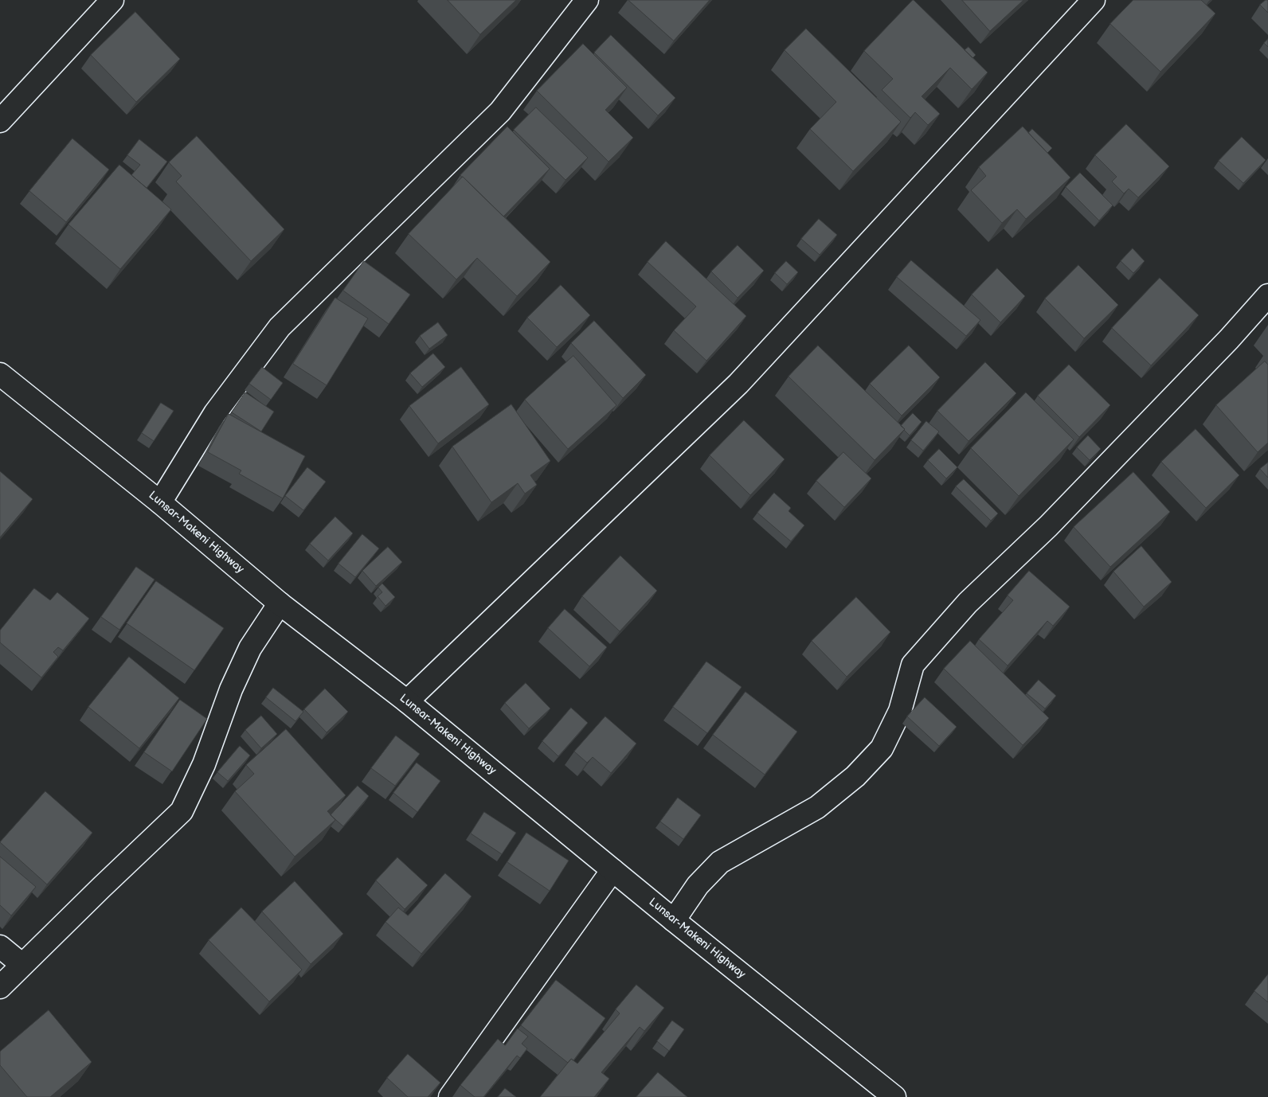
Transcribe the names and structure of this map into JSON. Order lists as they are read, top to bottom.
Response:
{
  "streets": {
    "street": ["Lunsar-Makeni Highway"]
  }
}
